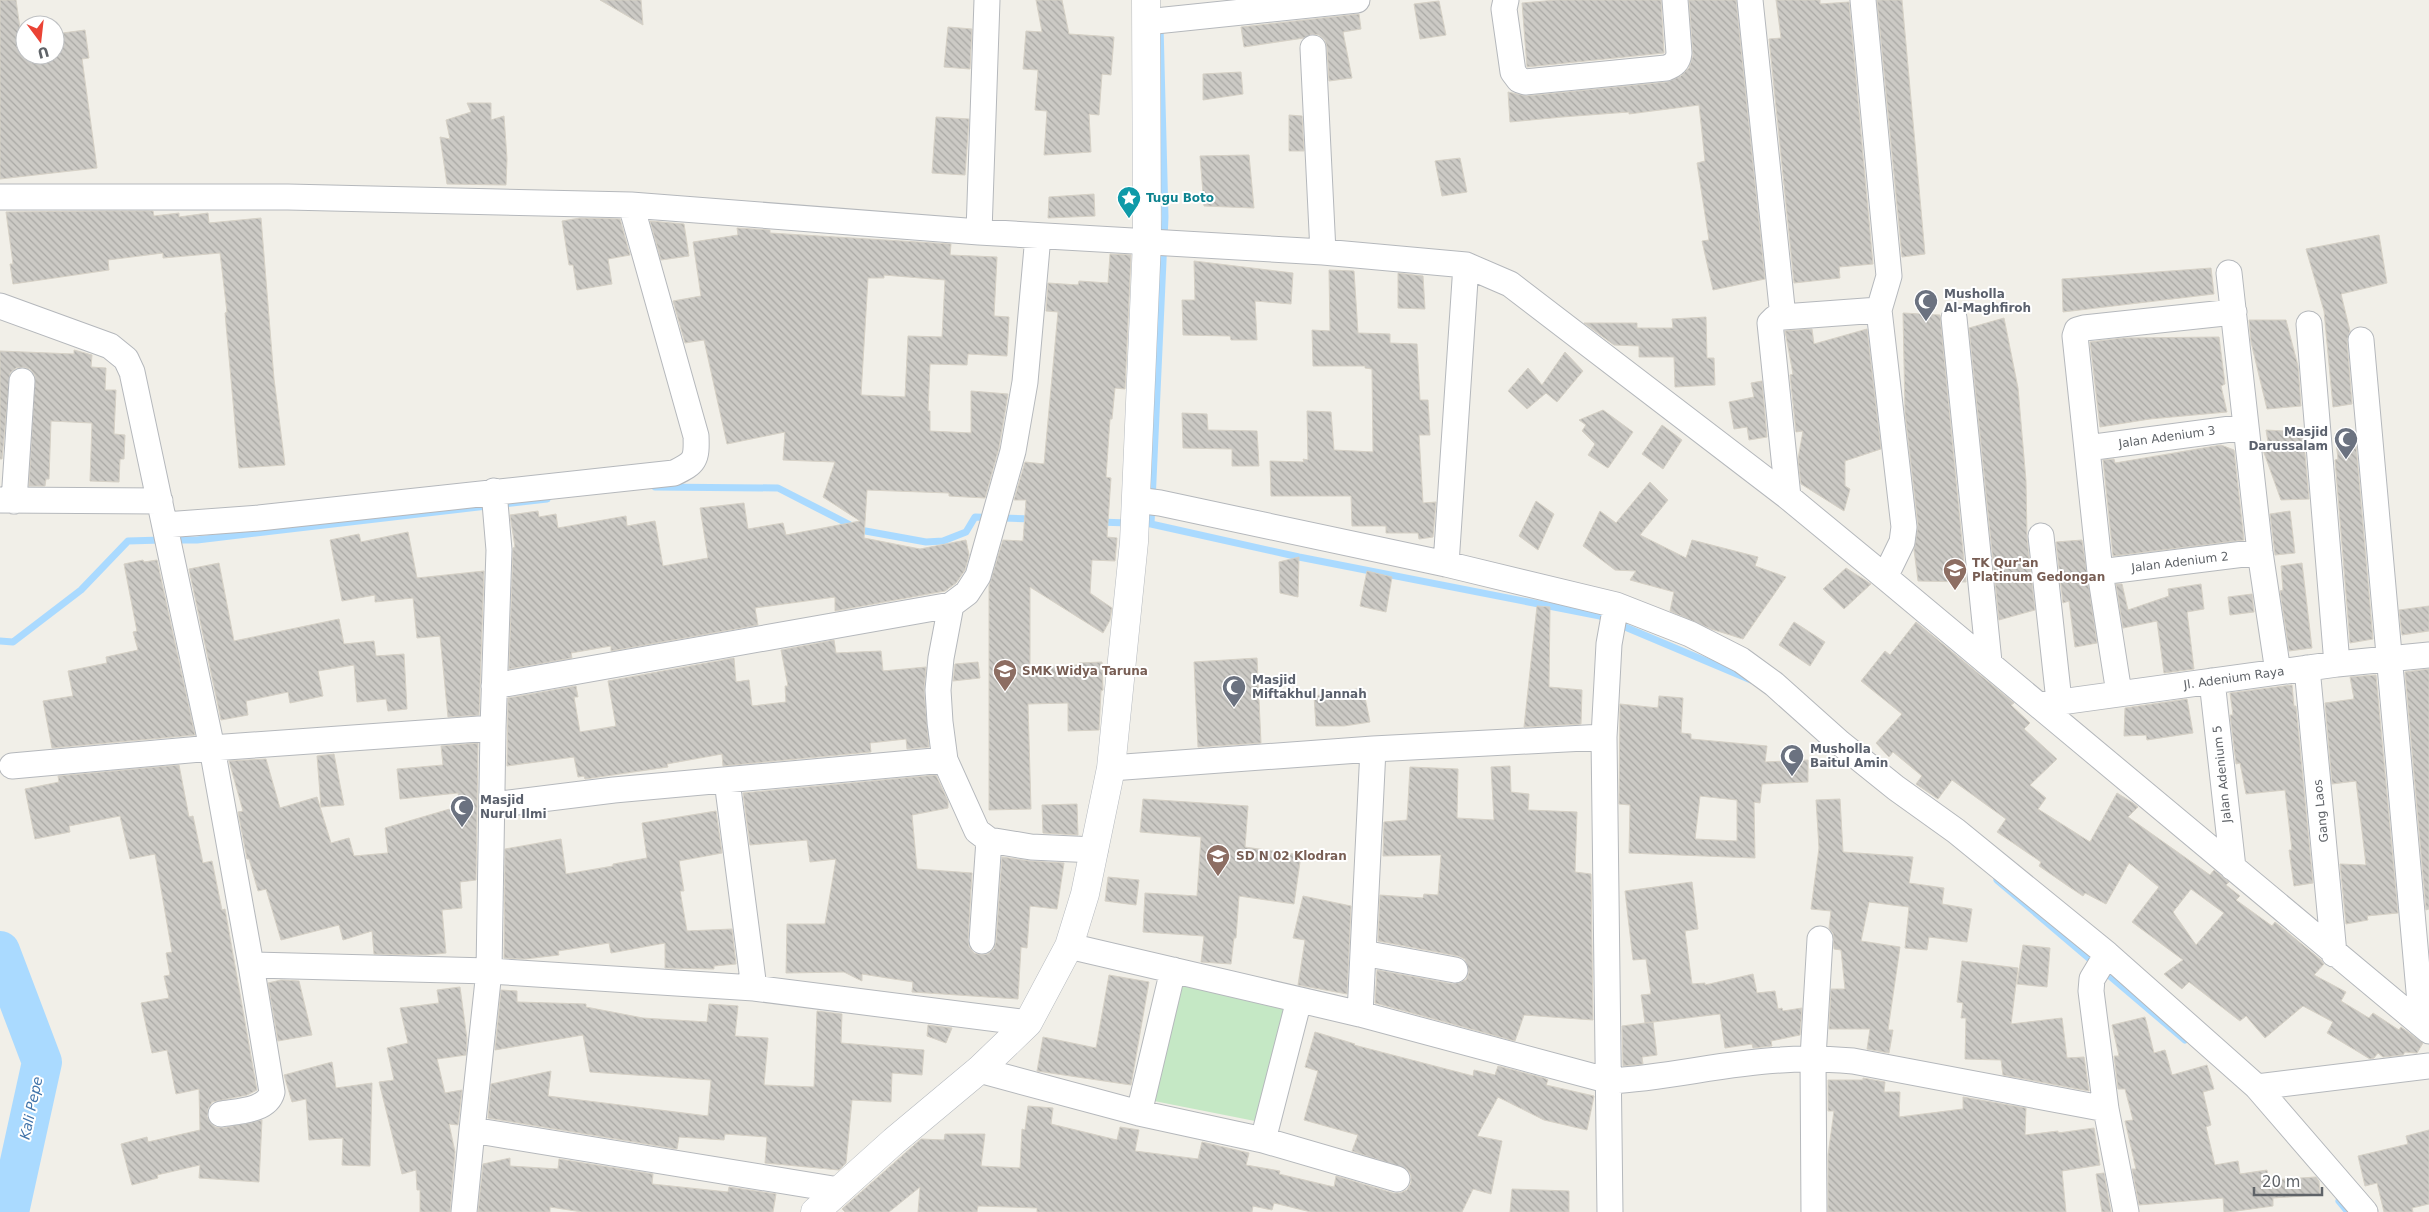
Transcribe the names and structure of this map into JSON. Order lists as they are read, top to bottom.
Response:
{
  "streets": {
    "street": [
      "Jalan Adenium 3",
      "Jalan Adenium 2",
      "Jl. Adenium Raya",
      "Jalan Adenium 5",
      "Gang Laos"
    ]
  },
  "crossings": [
    ["Jl. Adenium Raya", "Jalan Adenium 5"],
    ["Jl. Adenium Raya", "Gang Laos"]
  ],
  "water": ["Kali Pepe"],
  "places": {
    "place": ["Tugu Boto"],
    "mosque": [
      "Musholla Al-Maghfiroh",
      "Masjid Darussalam",
      "Masjid Miftakhul Jannah",
      "Musholla Baitul Amin",
      "Masjid Nurul Ilmi"
    ],
    "school or university": ["TK Qur'an Platinum Gedongan", "SMK Widya Taruna", "SD N 02 Klodran"]
  },
  "scale_bar": "20 m",
  "north": "bottom"
}
